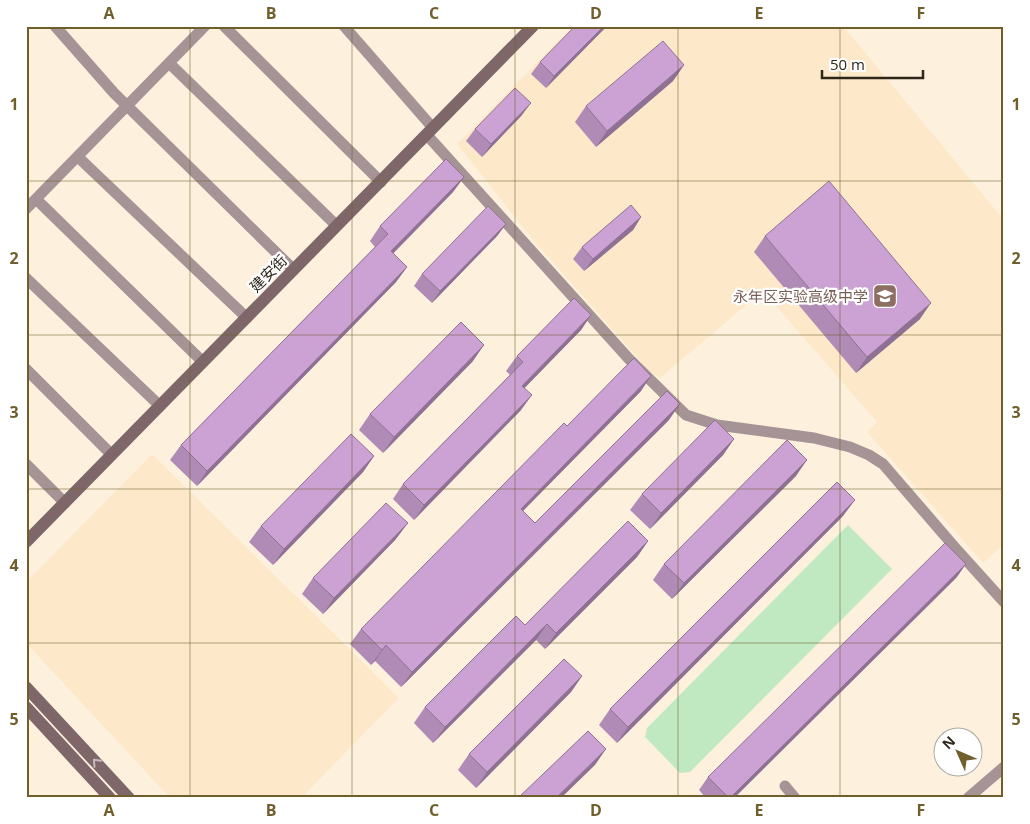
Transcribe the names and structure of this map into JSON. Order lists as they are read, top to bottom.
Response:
{
  "streets": {
    "main road": ["建安街"]
  },
  "places": {
    "school or university": ["永年区实验高级中学"]
  },
  "scale_bar": "50 m",
  "north": "top left",
  "grid": {
    "columns": [
      "A",
      "B",
      "C",
      "D",
      "E",
      "F"
    ],
    "rows": [
      "1",
      "2",
      "3",
      "4",
      "5"
    ]
  }
}
